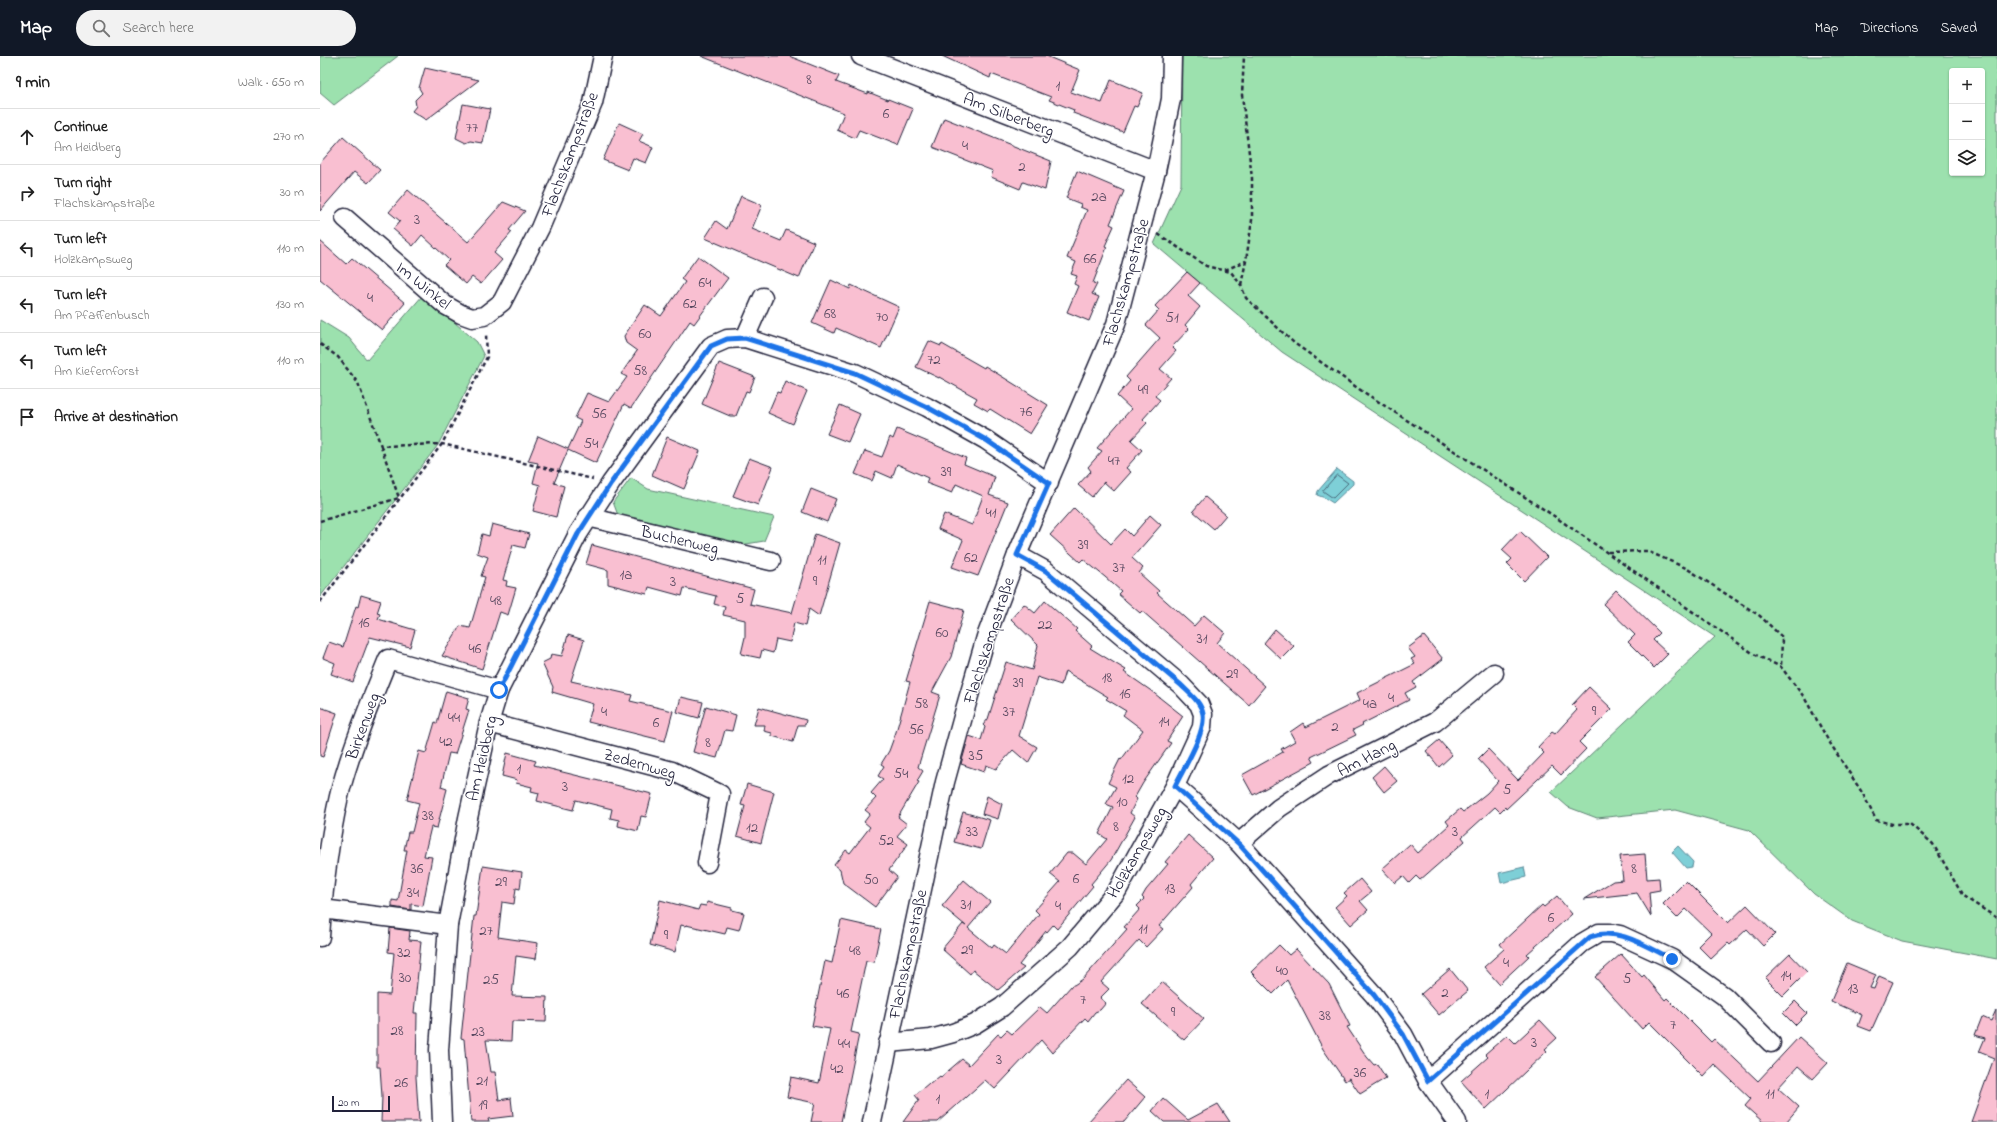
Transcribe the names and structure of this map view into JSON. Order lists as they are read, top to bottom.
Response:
{
  "streets": {
    "street": [
      "Am Silberberg",
      "Flachskampstraße",
      "Im Winkel",
      "Buchenweg",
      "Birkenweg",
      "Am Hang",
      "Am Heidberg",
      "Zedernweg",
      "Holzkampsweg"
    ]
  },
  "crossings": [
    ["Am Silberberg", "Flachskampstraße"],
    ["Flachskampstraße", "Im Winkel"],
    ["Flachskampstraße", "Am Heidberg"],
    ["Flachskampstraße", "Holzkampsweg"],
    ["Buchenweg", "Am Heidberg"],
    ["Birkenweg", "Am Heidberg"],
    ["Am Heidberg", "Zedernweg"]
  ],
  "house_numbers": [
    "8",
    "1",
    "6",
    "77",
    "4",
    "2",
    "2a",
    "3",
    "66",
    "64",
    "4",
    "62",
    "68",
    "70",
    "51",
    "60",
    "72",
    "58",
    "49",
    "76",
    "56",
    "54",
    "47",
    "39",
    "41",
    "39",
    "62",
    "11",
    "37",
    "1a",
    "9",
    "3",
    "5",
    "48",
    "16",
    "22",
    "60",
    "31",
    "46",
    "29",
    "18",
    "39",
    "16",
    "4",
    "58",
    "4a",
    "9",
    "4",
    "37",
    "44",
    "14",
    "6",
    "2",
    "56",
    "42",
    "8",
    "35",
    "1",
    "54",
    "12",
    "3",
    "5",
    "10",
    "38",
    "8",
    "12",
    "33",
    "3",
    "52",
    "36",
    "8",
    "6",
    "50",
    "29",
    "13",
    "34",
    "31",
    "4",
    "6",
    "11",
    "27",
    "9",
    "29",
    "48",
    "32",
    "4",
    "40",
    "14",
    "30",
    "5",
    "25",
    "13",
    "2",
    "46",
    "7",
    "9",
    "38",
    "7",
    "28",
    "23",
    "3",
    "44",
    "3",
    "42",
    "36",
    "21",
    "26",
    "1",
    "11",
    "1",
    "19"
  ],
  "scale_bar": "20 m",
  "page": {
    "header": "Map",
    "search": "Search here",
    "nav": ["Map", "Directions", "Saved"],
    "heading": ["9 min", "Walk · 650 m"],
    "map_buttons": ["+", "−"],
    "list": [
      ["Continue", "Am Heidberg", "270 m"],
      ["Turn right", "Flachskampstraße", "30 m"],
      ["Turn left", "Holzkampsweg", "110 m"],
      ["Turn left", "Am Pfaffenbusch", "130 m"],
      ["Turn left", "Am Kiefernforst", "110 m"],
      "Arrive at destination"
    ],
    "scale": "20 m"
  }
}
